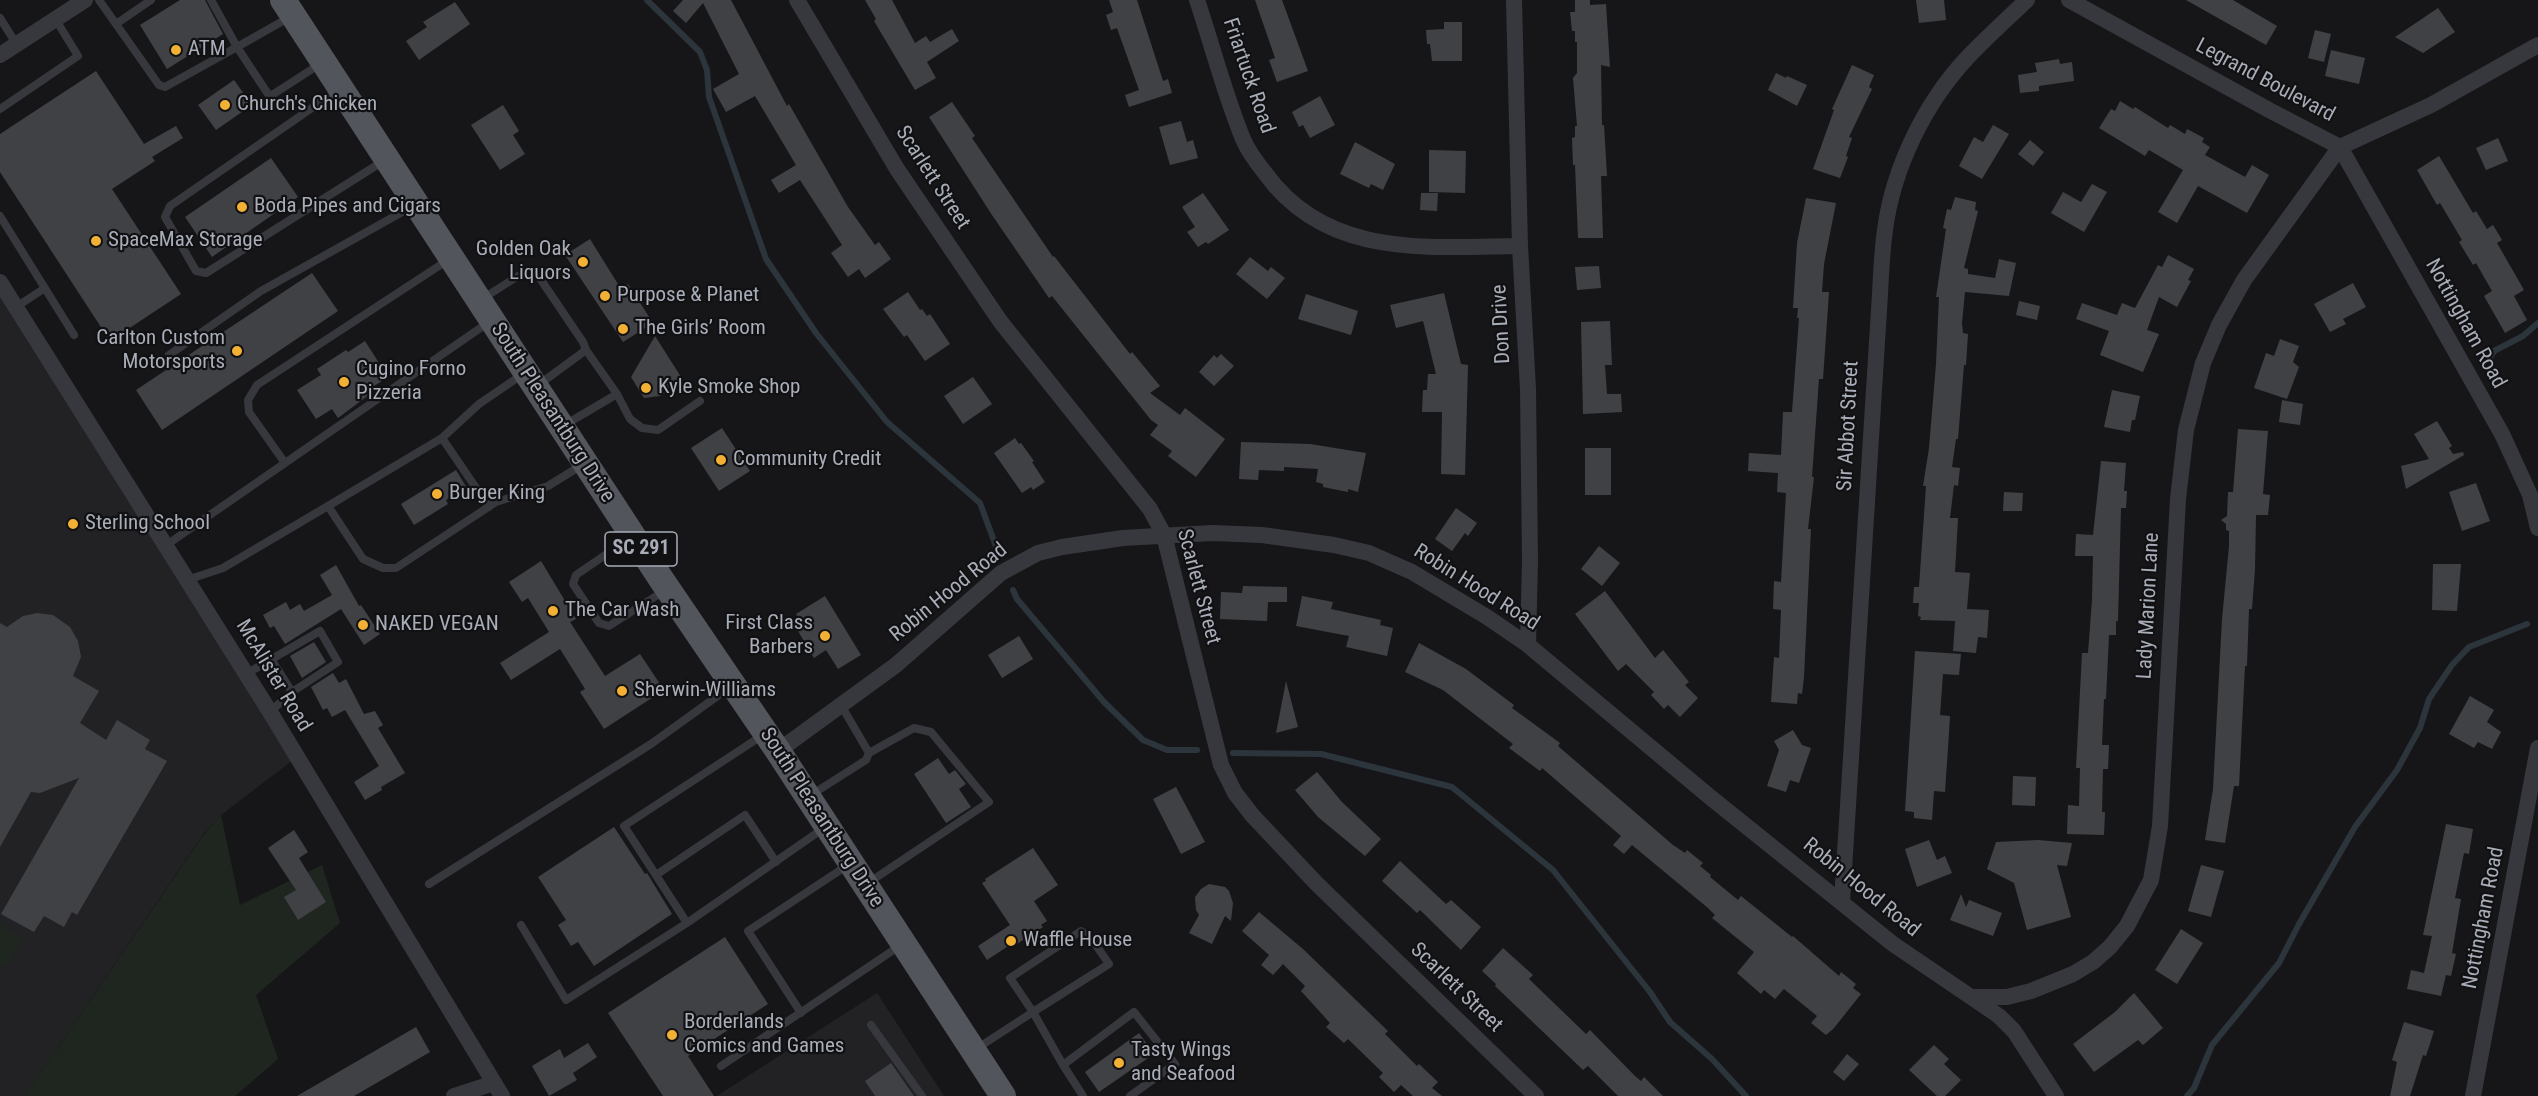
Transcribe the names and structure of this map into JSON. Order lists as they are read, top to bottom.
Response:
{
  "streets": {
    "main road": ["South Pleasantburg Drive", "SC 291"],
    "street": [
      "Friartuck Road",
      "Legrand Boulevard",
      "Scarlett Street",
      "Don Drive",
      "Nottingham Road",
      "Sir Abbot Street",
      "Robin Hood Road",
      "Lady Marion Lane",
      "McAlister Road"
    ]
  },
  "crossings": [
    ["Friartuck Road", "Don Drive"],
    ["Legrand Boulevard", "Nottingham Road"],
    ["Legrand Boulevard", "Lady Marion Lane"],
    ["Scarlett Street", "Robin Hood Road"],
    ["Don Drive", "Robin Hood Road"],
    ["Nottingham Road", "Lady Marion Lane"],
    ["South Pleasantburg Drive", "Robin Hood Road"],
    ["Sir Abbot Street", "Robin Hood Road"],
    ["Robin Hood Road", "Lady Marion Lane"]
  ],
  "places": [
    "ATM",
    "Church's Chicken",
    "Boda Pipes and Cigars",
    "SpaceMax Storage",
    "Golden Oak Liquors",
    "Purpose & Planet",
    "The Girls’ Room",
    "Carlton Custom Motorsports",
    "Cugino Forno Pizzeria",
    "Kyle Smoke Shop",
    "Community Credit",
    "Burger King",
    "Sterling School",
    "The Car Wash",
    "NAKED VEGAN",
    "First Class Barbers",
    "Sherwin-Williams",
    "Waffle House",
    "Borderlands Comics and Games",
    "Tasty Wings and Seafood"
  ]
}
